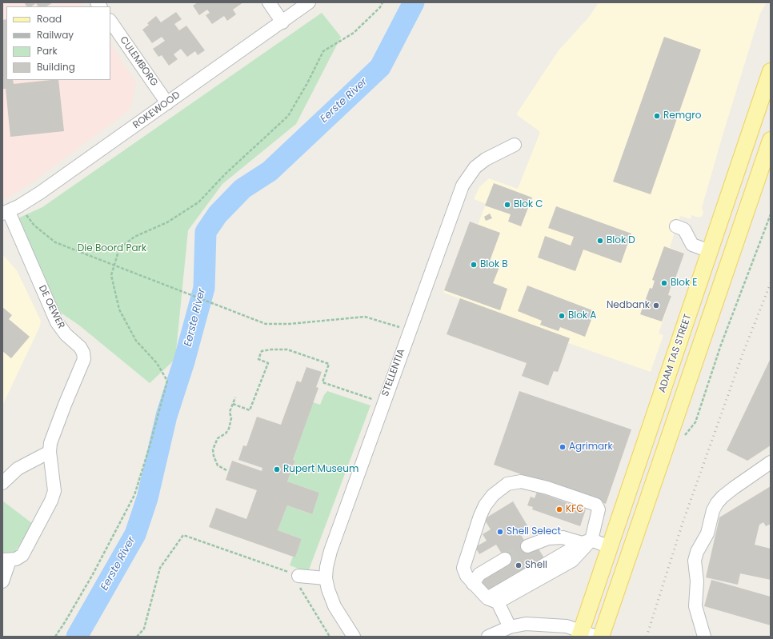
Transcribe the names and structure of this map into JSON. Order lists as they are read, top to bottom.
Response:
{
  "streets": {
    "main road": ["ADAM TAS STREET"],
    "street": [
      "CULEMBORG",
      "ROKEWOOD",
      "DE OEWER",
      "STELLENTIA"
    ]
  },
  "crossings": [
    ["CULEMBORG", "ROKEWOOD"],
    ["ROKEWOOD", "DE OEWER"]
  ],
  "water": ["Eerste River"],
  "parks": ["Die Boord Park"],
  "places": [
    "Remgro",
    "Blok C",
    "Blok D",
    "Blok B",
    "Blok E",
    "Nedbank",
    "Blok A",
    "Agrimark",
    "Rupert Museum",
    "KFC",
    "Shell Select",
    "Shell"
  ],
  "legend": [
    "Road",
    "Railway",
    "Park",
    "Building"
  ]
}
